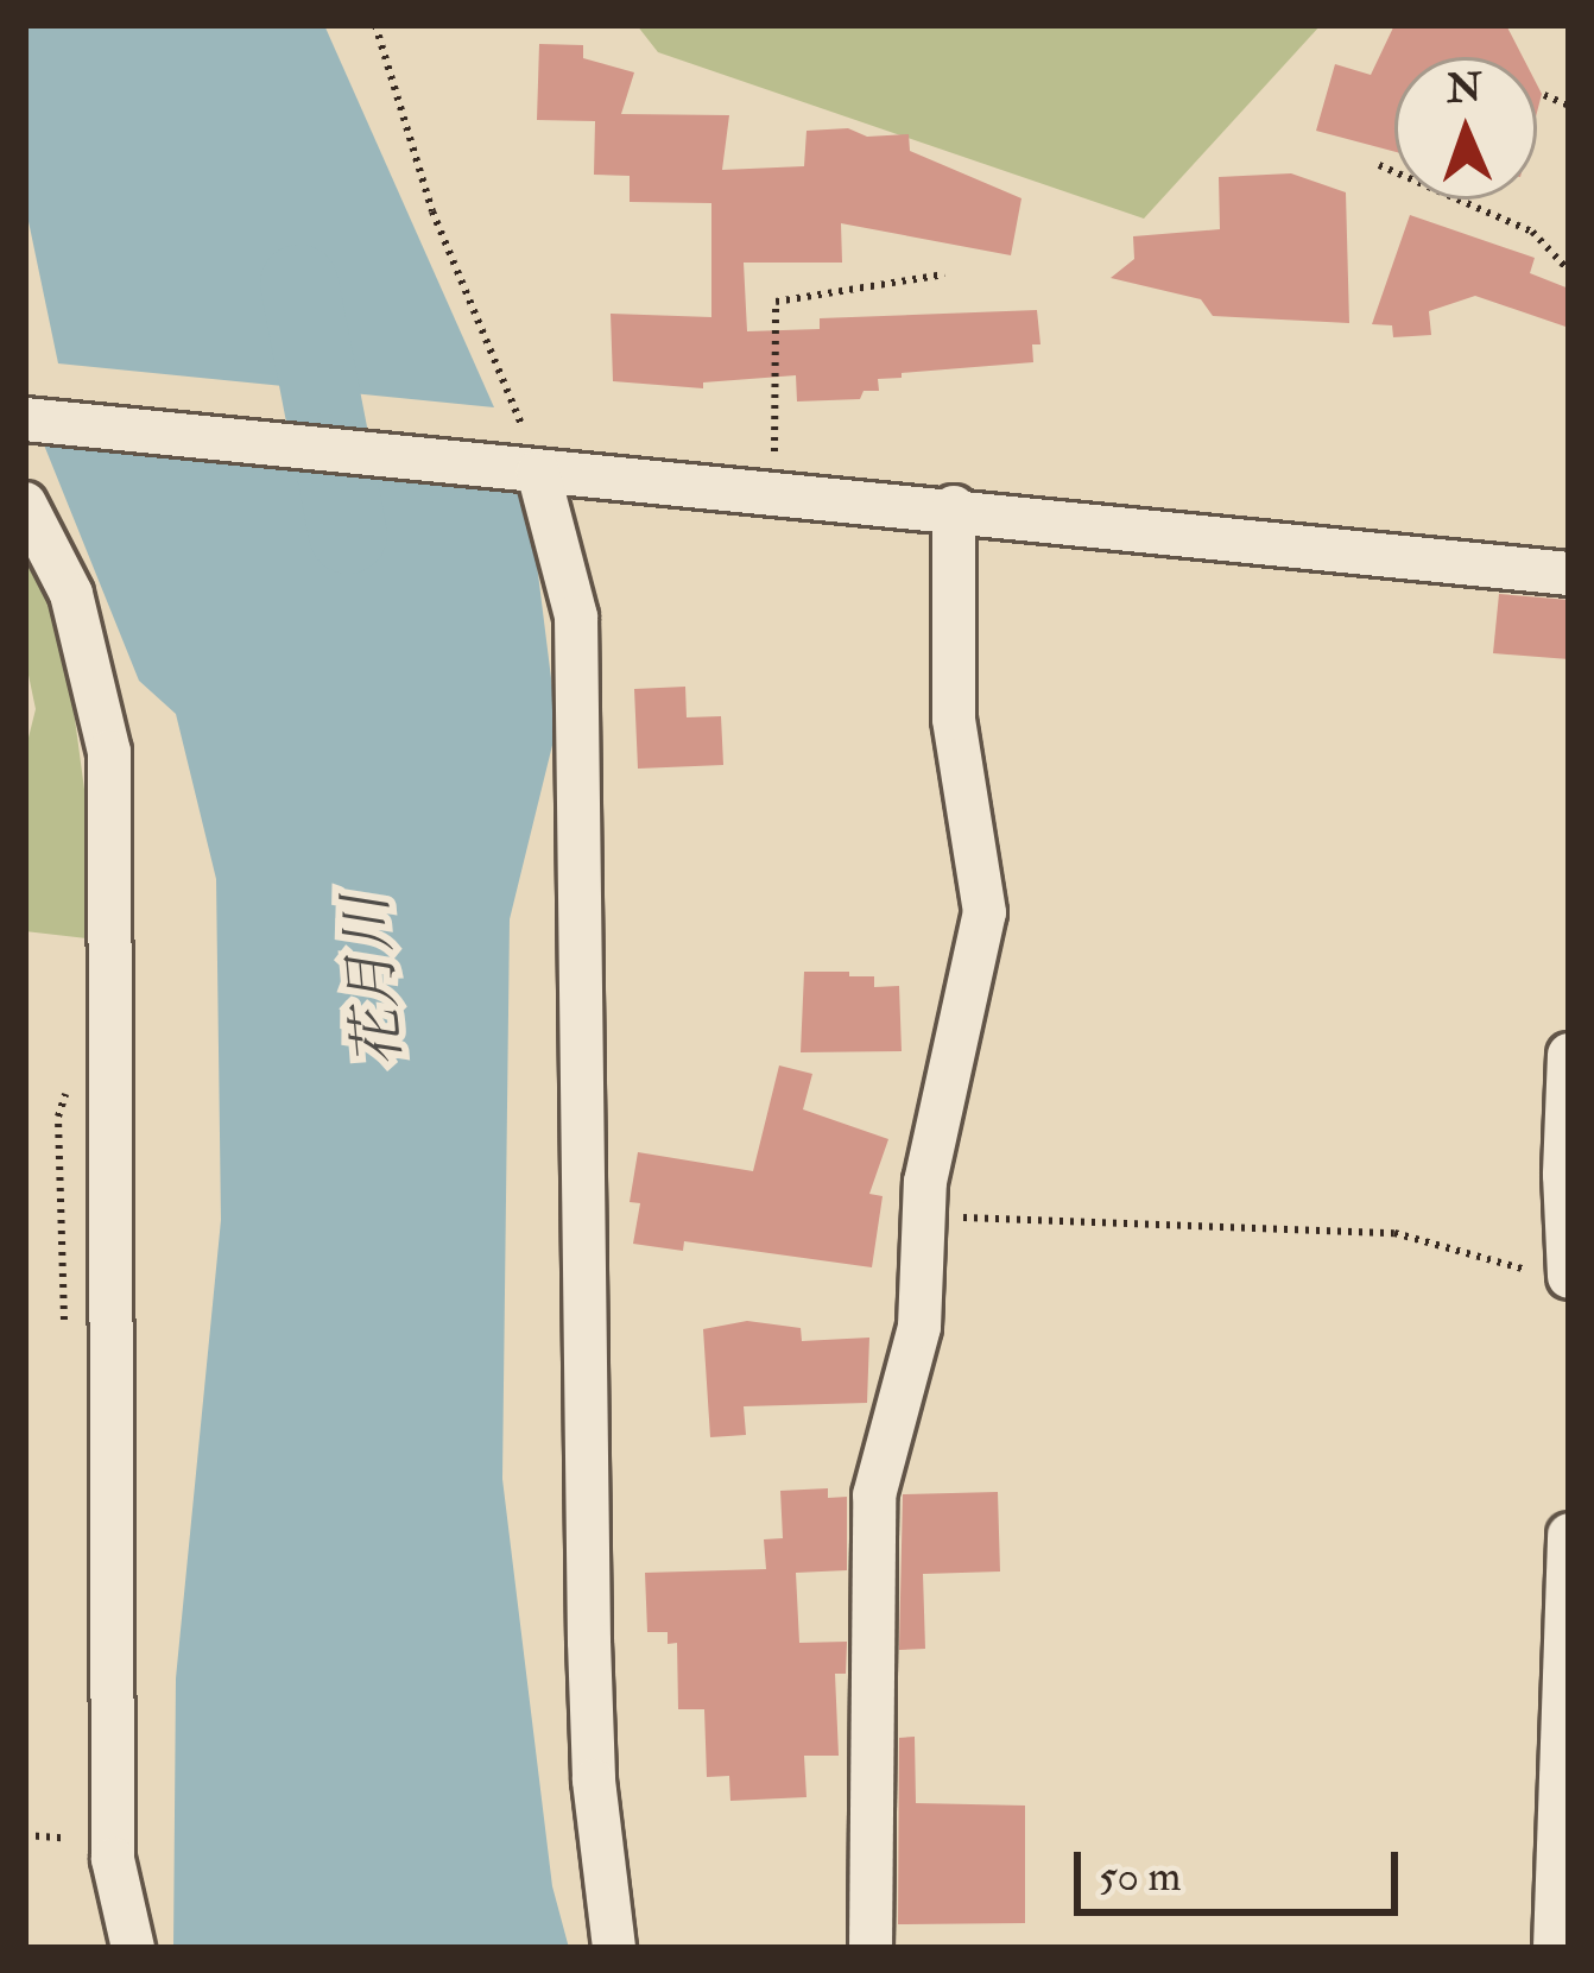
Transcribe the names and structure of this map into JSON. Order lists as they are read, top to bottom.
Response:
{
  "water": ["花月川"],
  "scale_bar": "50 m",
  "north": "top"
}
